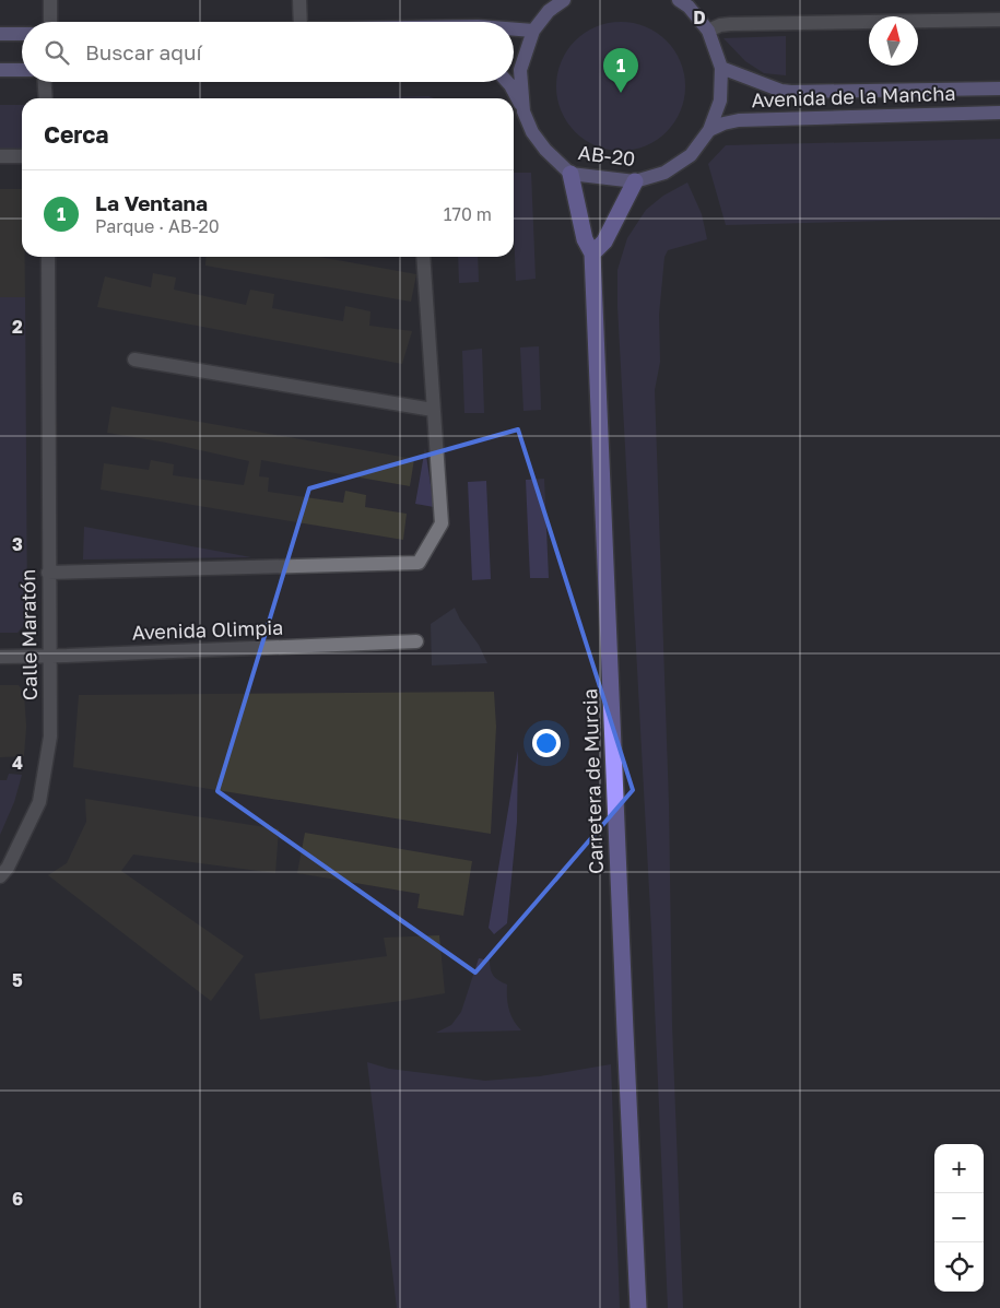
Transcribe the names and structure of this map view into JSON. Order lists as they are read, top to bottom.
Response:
{
  "streets": {
    "highway": ["Carretera de Murcia"],
    "main road": ["Avenida de la Mancha", "AB-20"],
    "street": ["Avenida Olimpia", "Calle Maratón"]
  },
  "crossings": [
    ["Avenida de la Mancha", "AB-20"],
    ["Avenida Olimpia", "Calle Maratón"]
  ],
  "north": "top",
  "page": {
    "search": "Buscar aquí",
    "pins": "1",
    "heading": "Cerca",
    "list": [
      {
        "mark": "1",
        "name": "La Ventana",
        "note": "Parque · AB-20",
        "value": "170 m"
      }
    ],
    "map_buttons": ["+", "−"]
  },
  "grid": {
    "columns": ["D"],
    "rows": [
      "2",
      "3",
      "4",
      "5",
      "6"
    ]
  }
}
